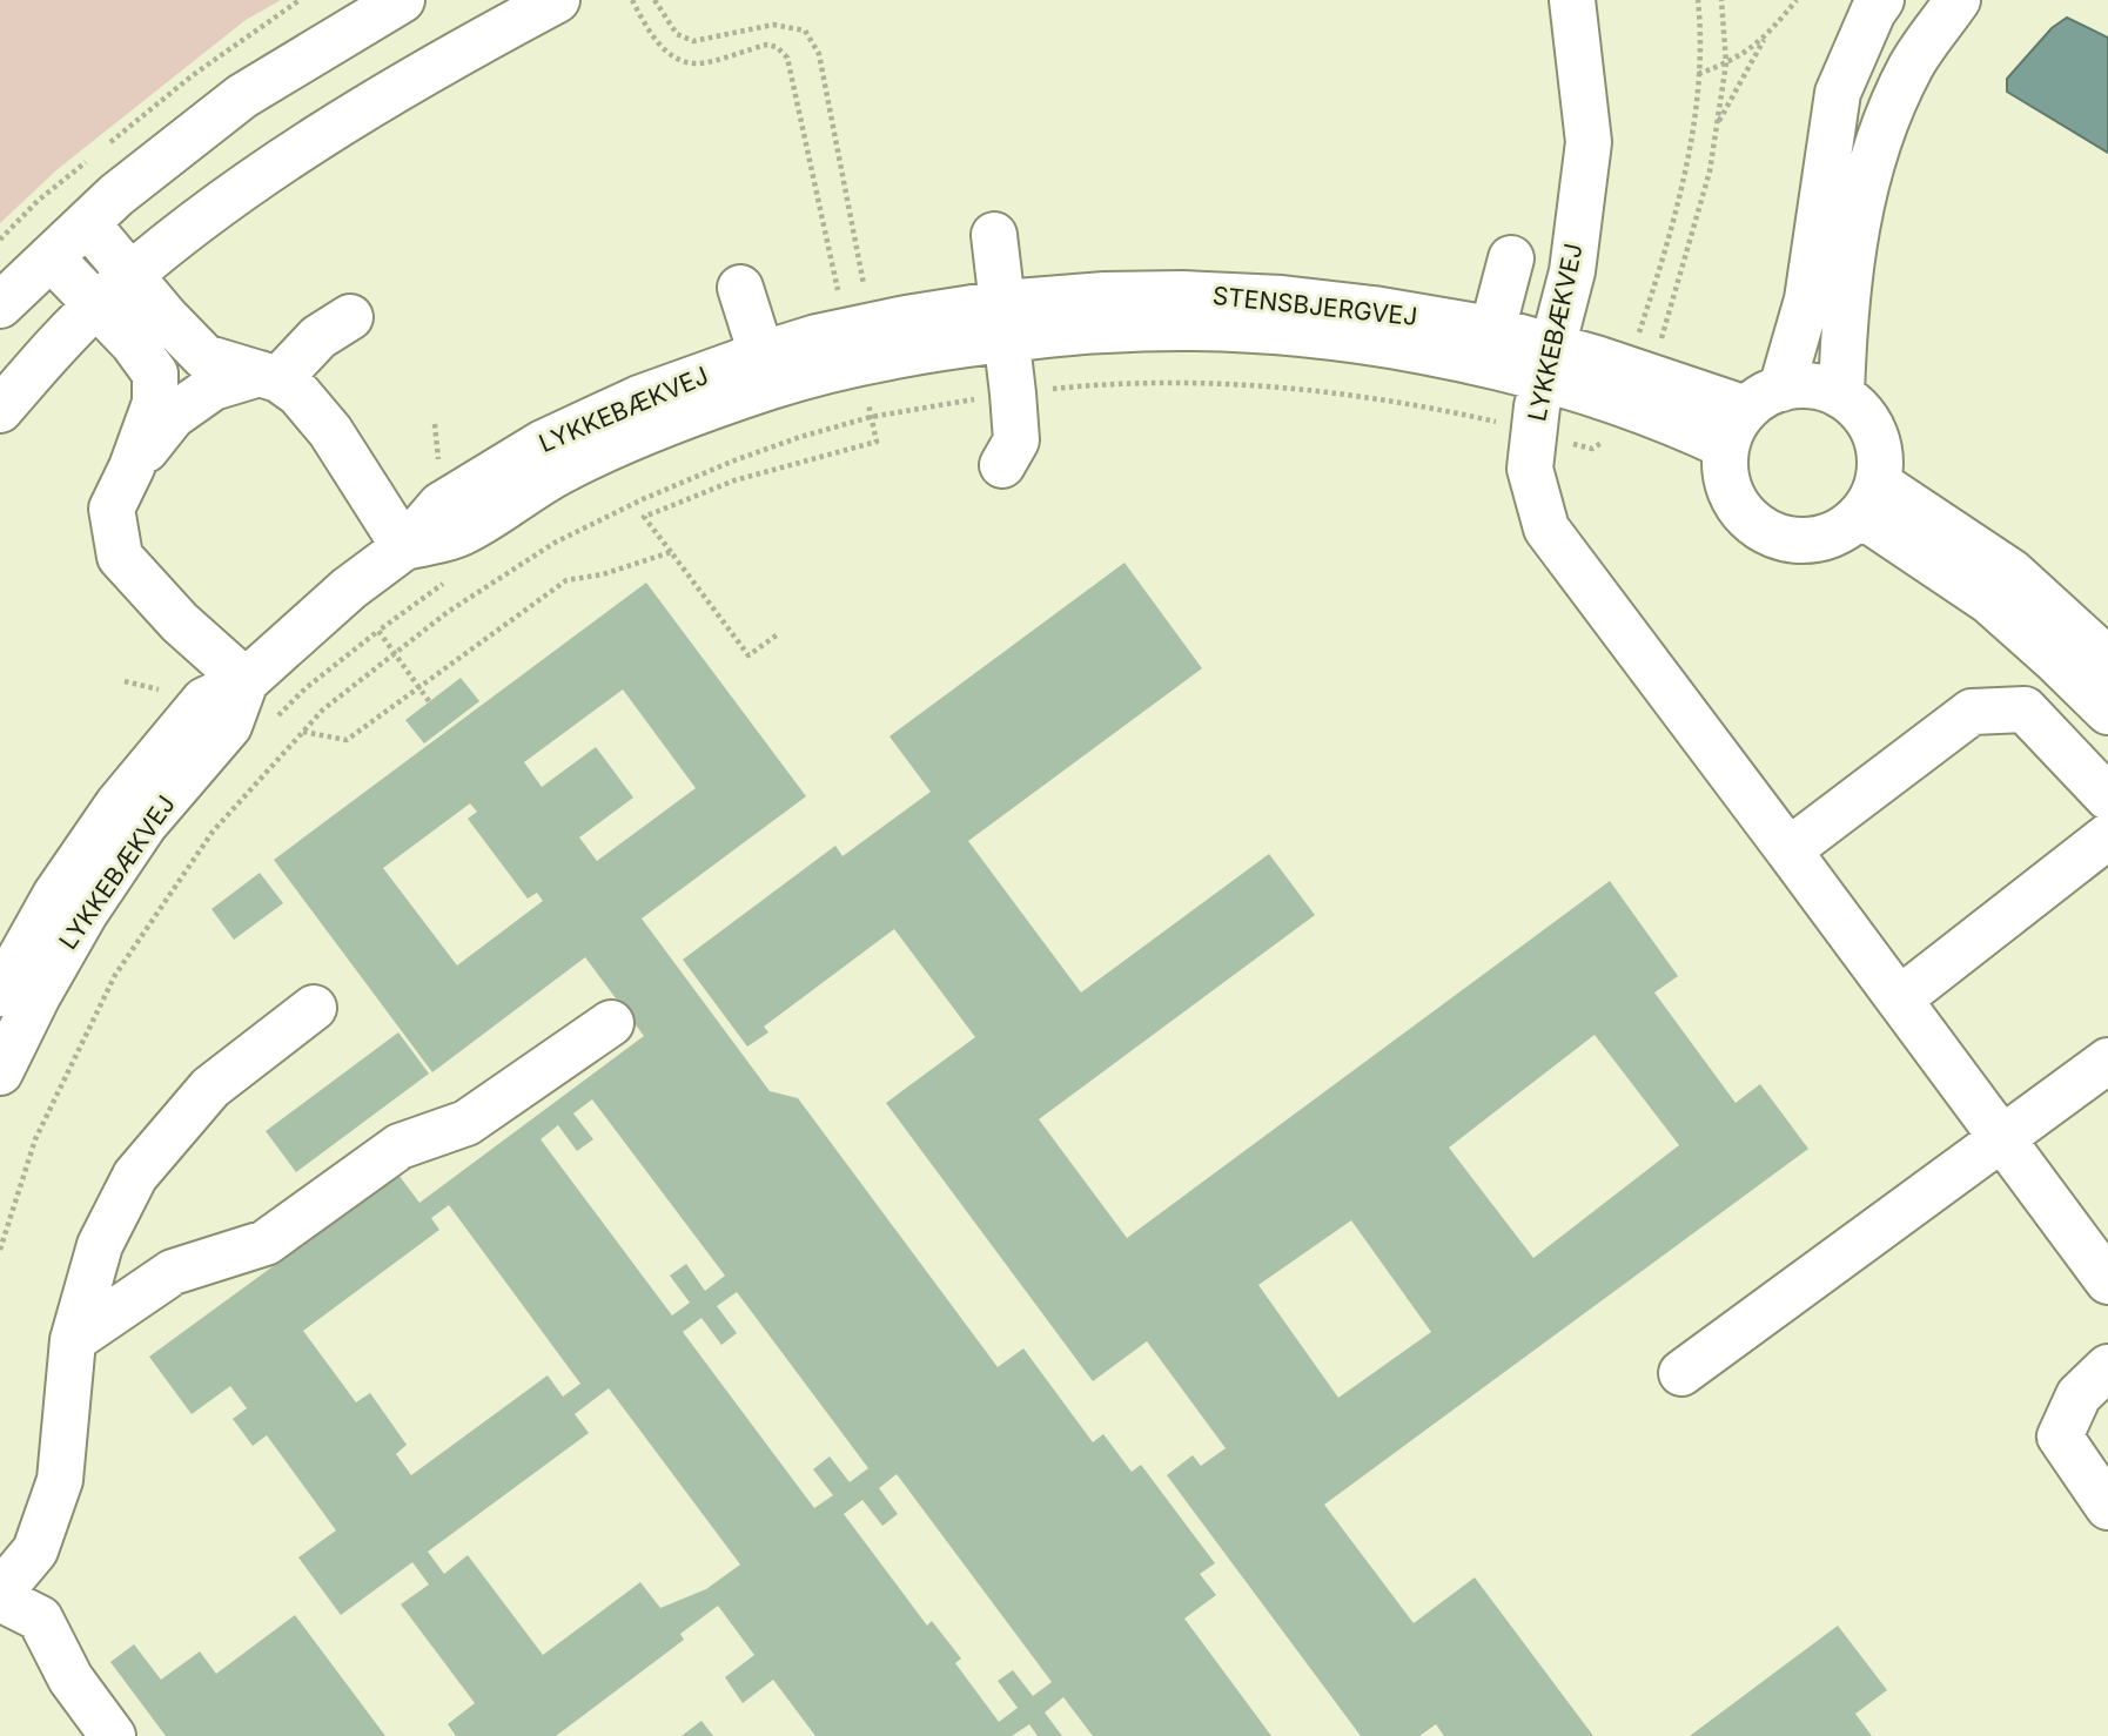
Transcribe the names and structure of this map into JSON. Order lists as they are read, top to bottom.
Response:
{
  "streets": {
    "street": ["STENSBJERGVEJ", "LYKKEBÆKVEJ"]
  },
  "crossings": [
    ["STENSBJERGVEJ", "LYKKEBÆKVEJ"]
  ]
}
